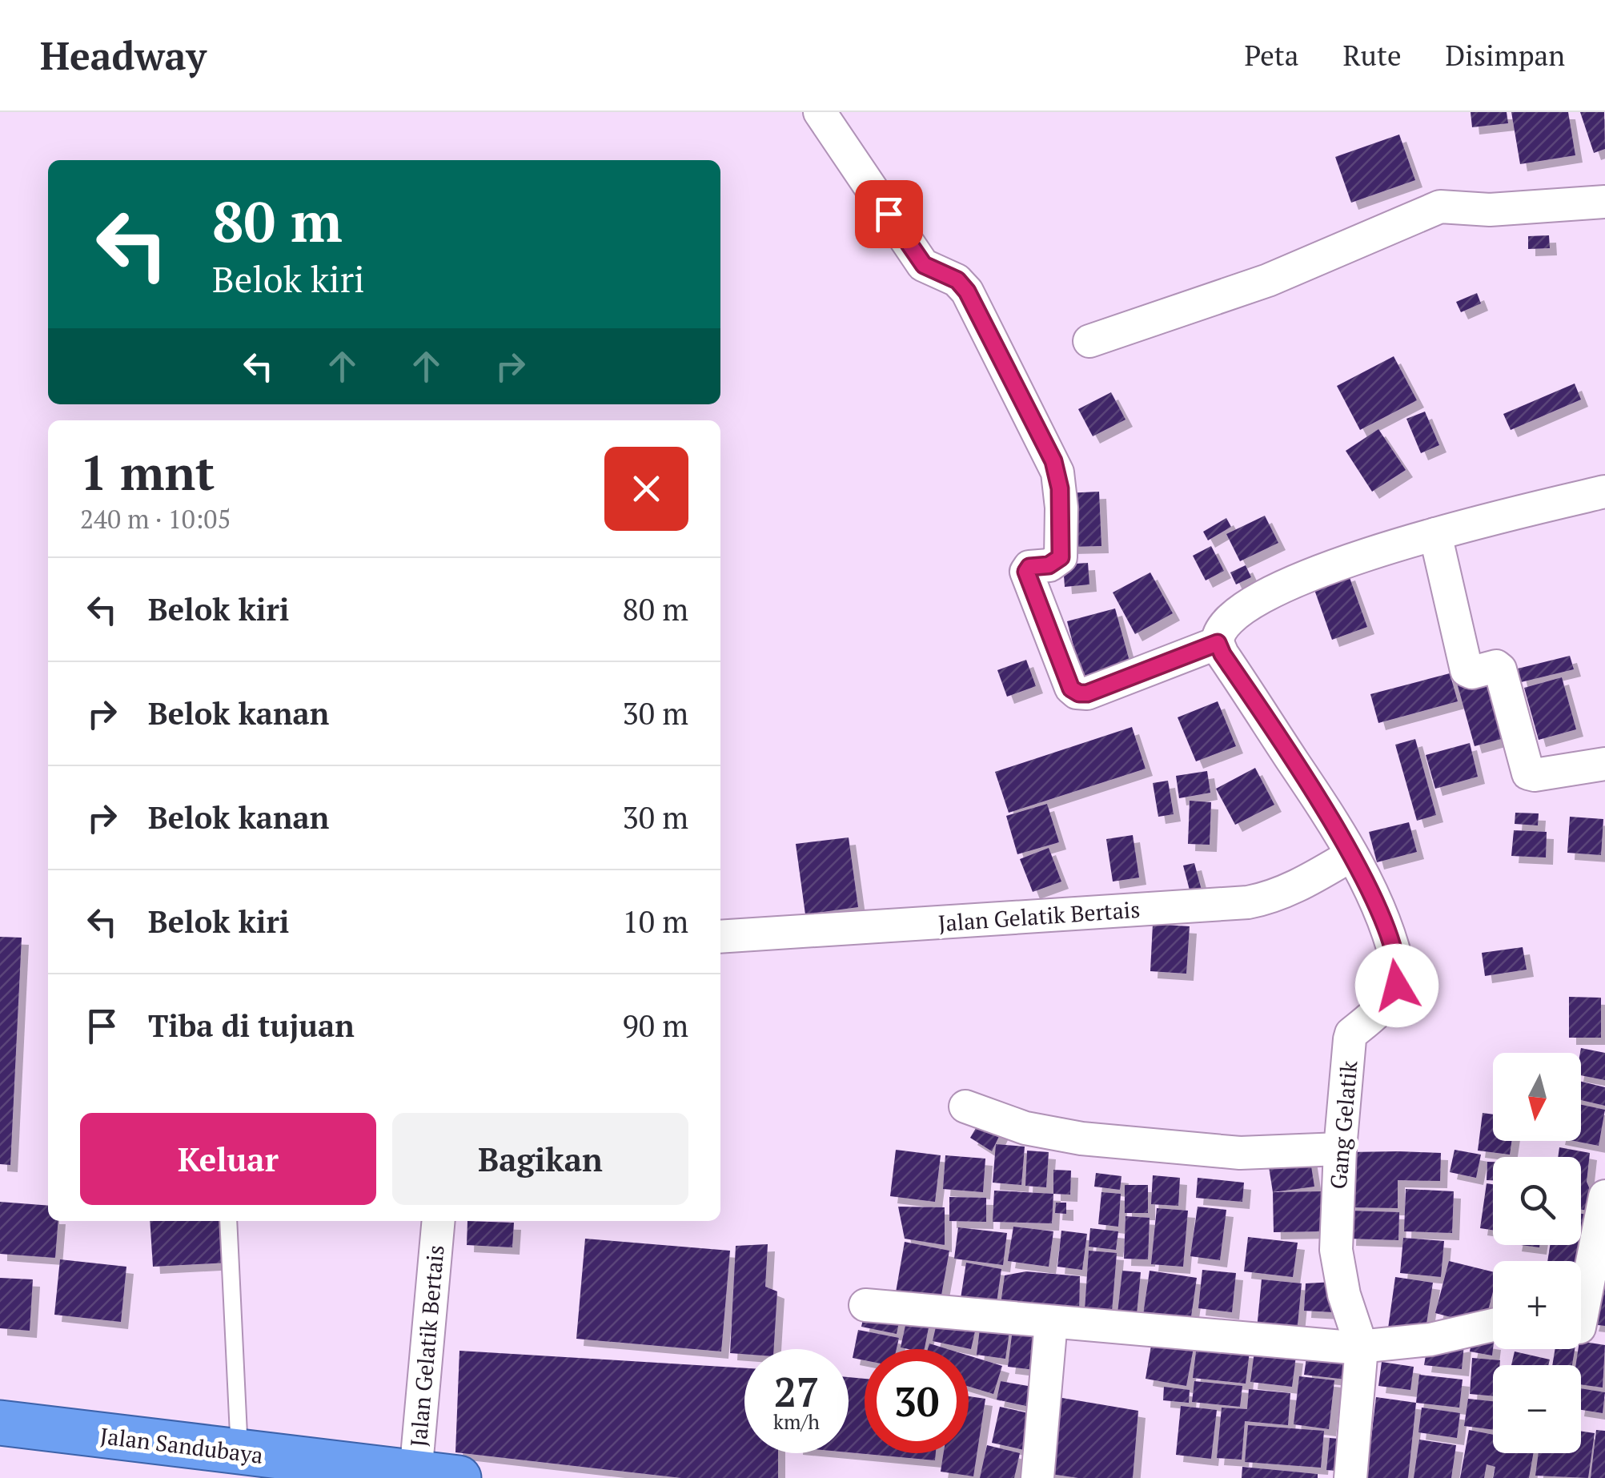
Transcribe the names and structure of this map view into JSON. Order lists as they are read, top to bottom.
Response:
{
  "streets": {
    "highway": ["Jalan Sandubaya"],
    "street": ["Jalan Gelatik Bertais", "Gang Gelatik"]
  },
  "crossings": [
    ["Jalan Gelatik Bertais", "Gang Gelatik"],
    ["Jalan Gelatik Bertais", "Jalan Sandubaya"]
  ],
  "north": "bottom",
  "page": {
    "header": "Headway",
    "nav": ["Peta", "Rute", "Disimpan"],
    "turn": ["80 m", "Belok kiri"],
    "heading": ["1 mnt", "240 m · 10:05"],
    "list": [
      {
        "name": "Belok kiri",
        "value": "80 m"
      },
      {
        "name": "Belok kanan",
        "value": "30 m"
      },
      {
        "name": "Belok kanan",
        "value": "30 m"
      },
      {
        "name": "Belok kiri",
        "value": "10 m"
      },
      {
        "name": "Tiba di tujuan",
        "value": "90 m"
      }
    ],
    "map_buttons": ["+", "−"],
    "buttons": ["Keluar", "Bagikan"],
    "speed": "27 km/h",
    "limit": "30"
  }
}
